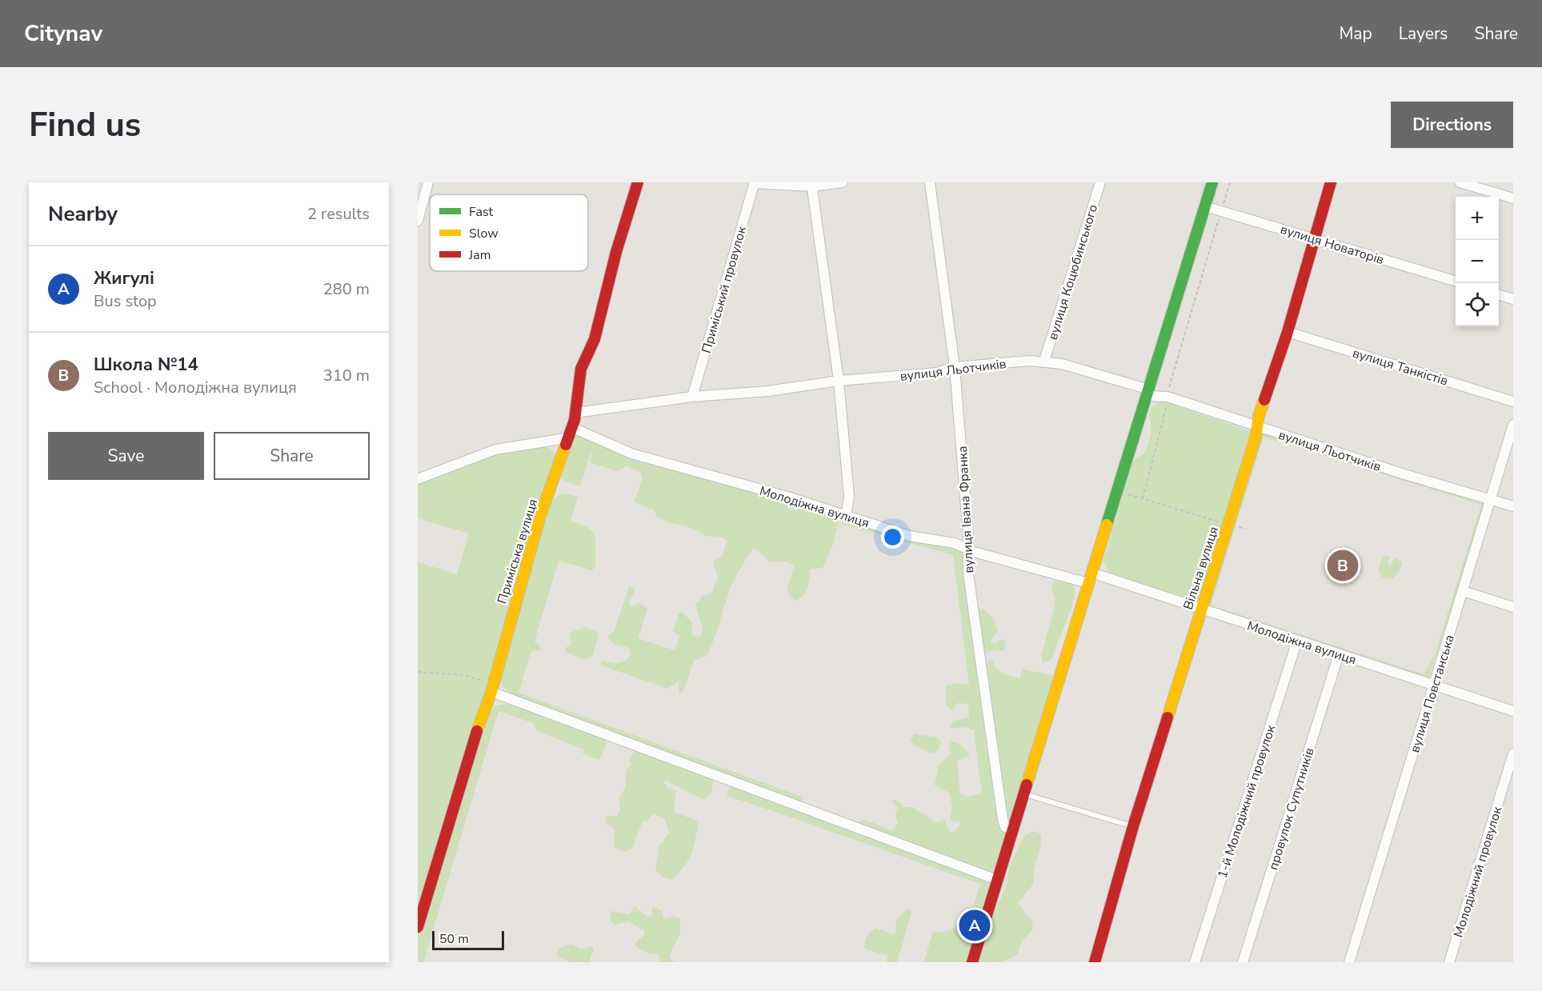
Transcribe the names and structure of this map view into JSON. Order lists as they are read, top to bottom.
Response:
{
  "streets": {
    "street": [
      "вулиця Новаторів",
      "вулиця Коцюбинського",
      "Приміський провулок",
      "вулиця Танкістів",
      "вулиця Льотчиків",
      "Молодіжна вулиця",
      "вулиця Івана Франка",
      "Приміська вулиця",
      "Вільна вулиця",
      "вулиця Повстанська",
      "1-й Молодіжний провулок",
      "провулок Супутників",
      "Молодіжний провулок"
    ]
  },
  "crossings": [
    ["вулиця Новаторів", "Вільна вулиця"],
    ["вулиця Коцюбинського", "вулиця Льотчиків"],
    ["Приміський провулок", "вулиця Льотчиків"],
    ["вулиця Танкістів", "Вільна вулиця"],
    ["вулиця Льотчиків", "вулиця Івана Франка"],
    ["вулиця Льотчиків", "Приміська вулиця"],
    ["вулиця Льотчиків", "Вільна вулиця"],
    ["вулиця Льотчиків", "вулиця Повстанська"],
    ["Молодіжна вулиця", "вулиця Івана Франка"],
    ["Молодіжна вулиця", "Приміська вулиця"],
    ["Молодіжна вулиця", "Вільна вулиця"],
    ["Молодіжна вулиця", "вулиця Повстанська"],
    ["Молодіжна вулиця", "1-й Молодіжний провулок"],
    ["Молодіжна вулиця", "провулок Супутників"]
  ],
  "legend": ["Fast", "Slow", "Jam"],
  "scale_bar": "50 m",
  "page": {
    "header": "Citynav",
    "nav": ["Map", "Layers", "Share"],
    "buttons": [
      "Directions",
      ["Save", "Share"]
    ],
    "title": "Find us",
    "heading": ["Nearby", "2 results"],
    "map_buttons": ["+", "−"],
    "list": [
      {
        "mark": "A",
        "name": "Жигулі",
        "note": "Bus stop",
        "value": "280 m"
      },
      {
        "mark": "B",
        "name": "Школа №14",
        "note": "School · Молодіжна вулиця",
        "value": "310 m"
      }
    ],
    "pins": ["B", "A"],
    "scale": "50 m"
  }
}
